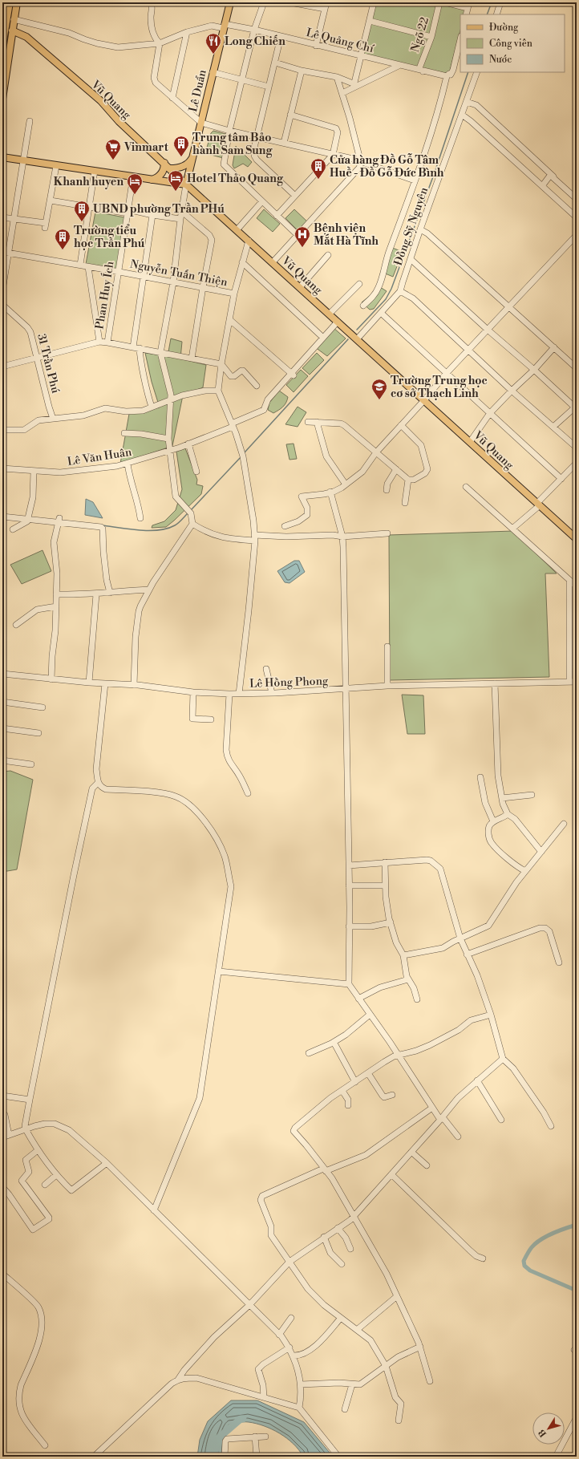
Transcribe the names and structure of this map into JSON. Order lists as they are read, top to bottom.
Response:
{
  "streets": {
    "main road": ["Lê Duẩn", "Vũ Quang"],
    "street": [
      "Ngõ 22",
      "Lê Quảng Chí",
      "Đồng Sỹ Nguyên",
      "Nguyễn Tuấn Thiện",
      "Phan Huy Ích",
      "31 Trần Phú",
      "Lê Văn Huân",
      "Lê Hồng Phong"
    ]
  },
  "crossings": [
    ["Ngõ 22", "Lê Quảng Chí"],
    ["Lê Quảng Chí", "Lê Duẩn"],
    ["Lê Duẩn", "Vũ Quang"],
    ["Vũ Quang", "Lê Văn Huân"],
    ["Nguyễn Tuấn Thiện", "Phan Huy Ích"]
  ],
  "places": {
    "restaurant": ["Long Chiến"],
    "building": [
      "Trung tâm Bảo hành Sam Sung",
      "Cửa hàng Đồ Gỗ Tâm Huề - Đồ Gỗ Đức Bình",
      "UBND phường Trần PHú",
      "Trường tiểu học Trần Phú"
    ],
    "supermarket": ["Vinmart"],
    "hotel": ["Hotel Thảo Quang", "Khanh huyen"],
    "hospital": ["Bệnh viện Mắt Hà Tĩnh"],
    "school or university": ["Trường Trung học cơ sở Thạch Linh"]
  },
  "legend": ["Đường", "Công viên", "Nước"],
  "north": "bottom left"
}
